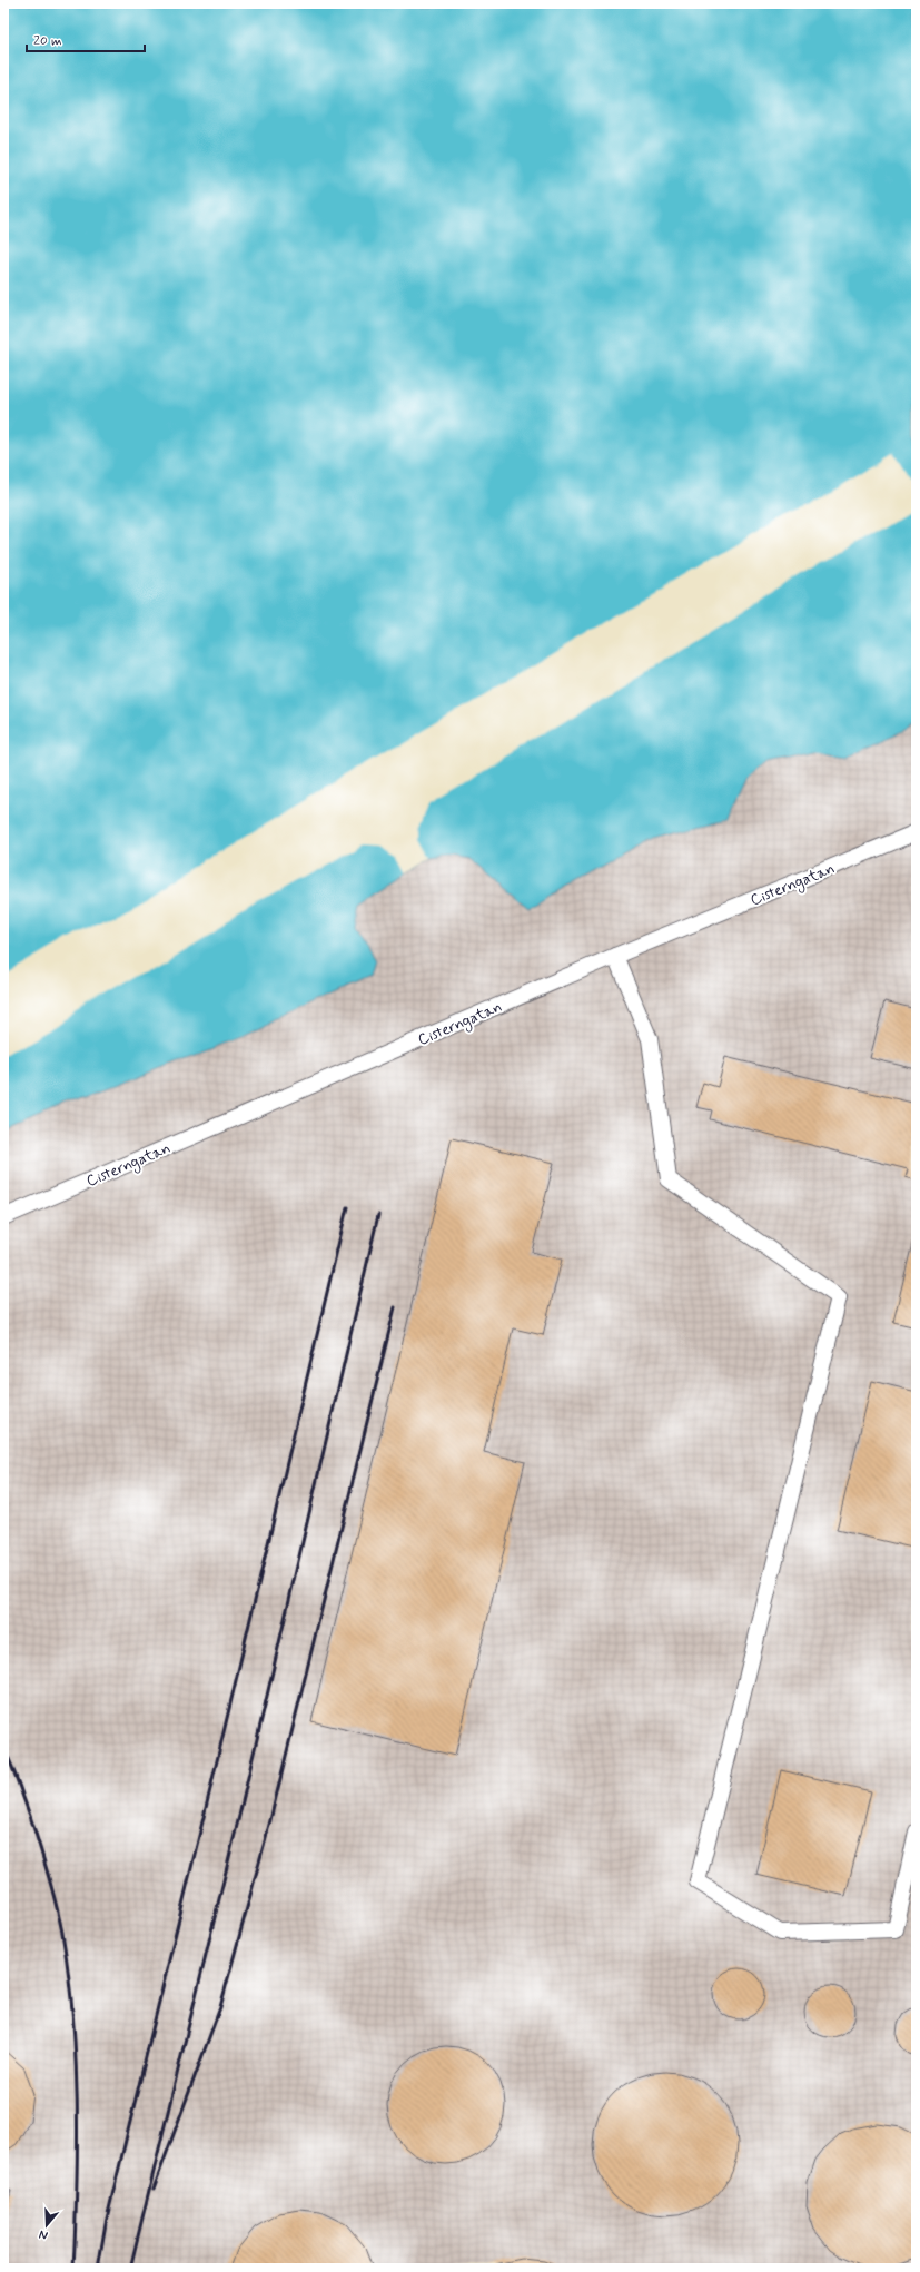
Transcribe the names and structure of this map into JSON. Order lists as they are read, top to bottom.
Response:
{
  "streets": {
    "lane": ["Cisterngatan"]
  },
  "scale_bar": "20 m",
  "north": "bottom"
}
